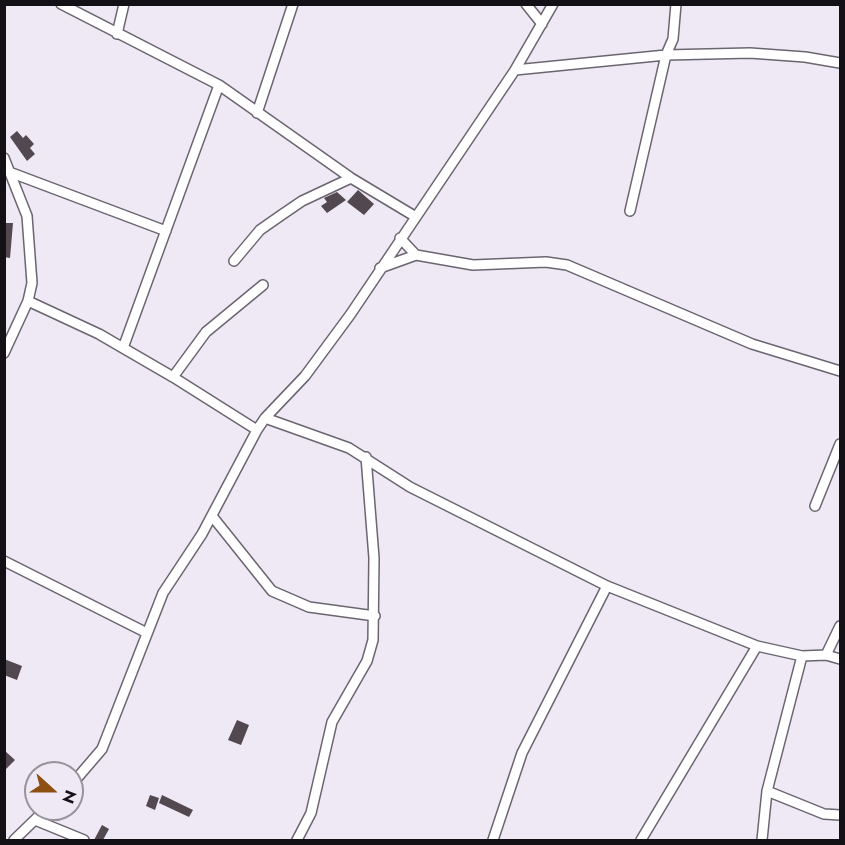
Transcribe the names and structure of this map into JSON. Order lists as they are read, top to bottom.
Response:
{
  "north": "right"
}
